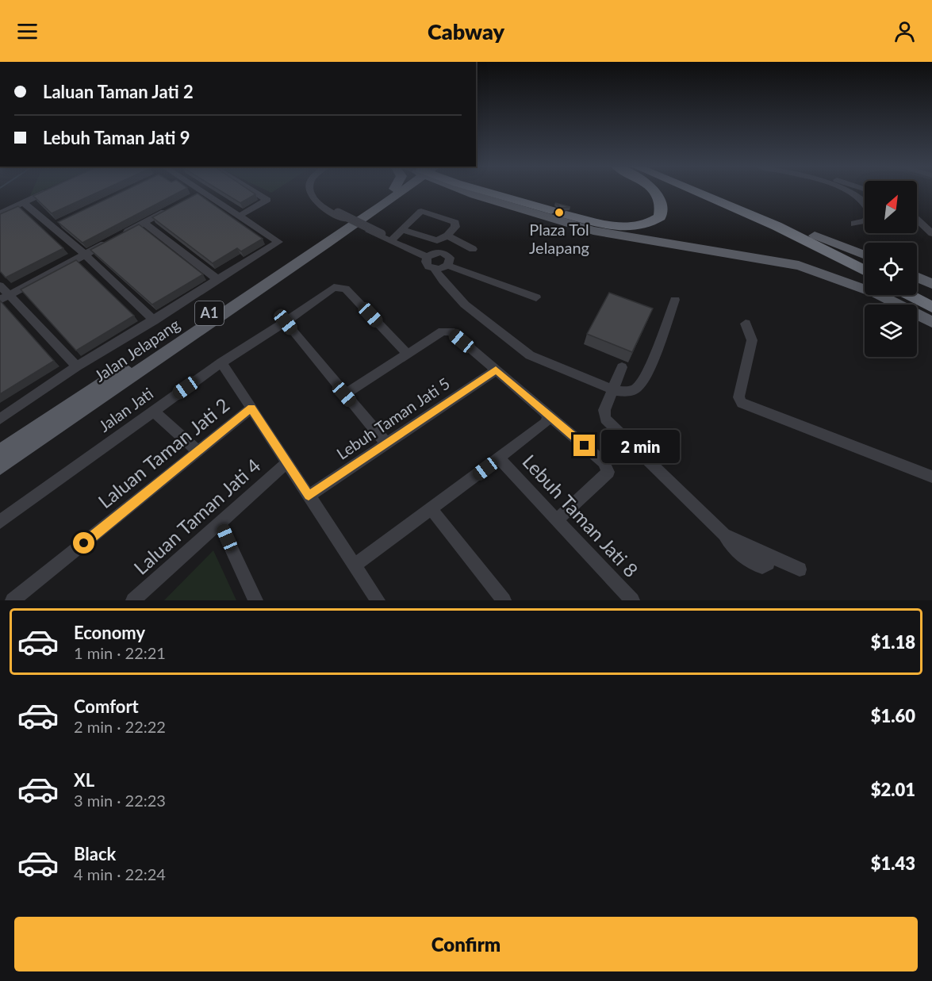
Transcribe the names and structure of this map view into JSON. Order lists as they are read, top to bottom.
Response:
{
  "streets": {
    "main road": ["A1", "Jalan Jelapang"],
    "street": [
      "Jalan Jati",
      "Lebuh Taman Jati 5",
      "Laluan Taman Jati 2",
      "Lebuh Taman Jati 8",
      "Laluan Taman Jati 4"
    ]
  },
  "places": ["Plaza Tol Jelapang"],
  "north": "top right",
  "page": {
    "header": "Cabway",
    "banner": ["Laluan Taman Jati 2", "Lebuh Taman Jati 9"],
    "bubble": "2 min",
    "list": [
      {
        "name": "Economy",
        "note": "1 min · 22:21",
        "value": "$1.18"
      },
      {
        "name": "Comfort",
        "note": "2 min · 22:22",
        "value": "$1.60"
      },
      {
        "name": "XL",
        "note": "3 min · 22:23",
        "value": "$2.01"
      },
      {
        "name": "Black",
        "note": "4 min · 22:24",
        "value": "$1.43"
      }
    ],
    "buttons": "Confirm"
  }
}
